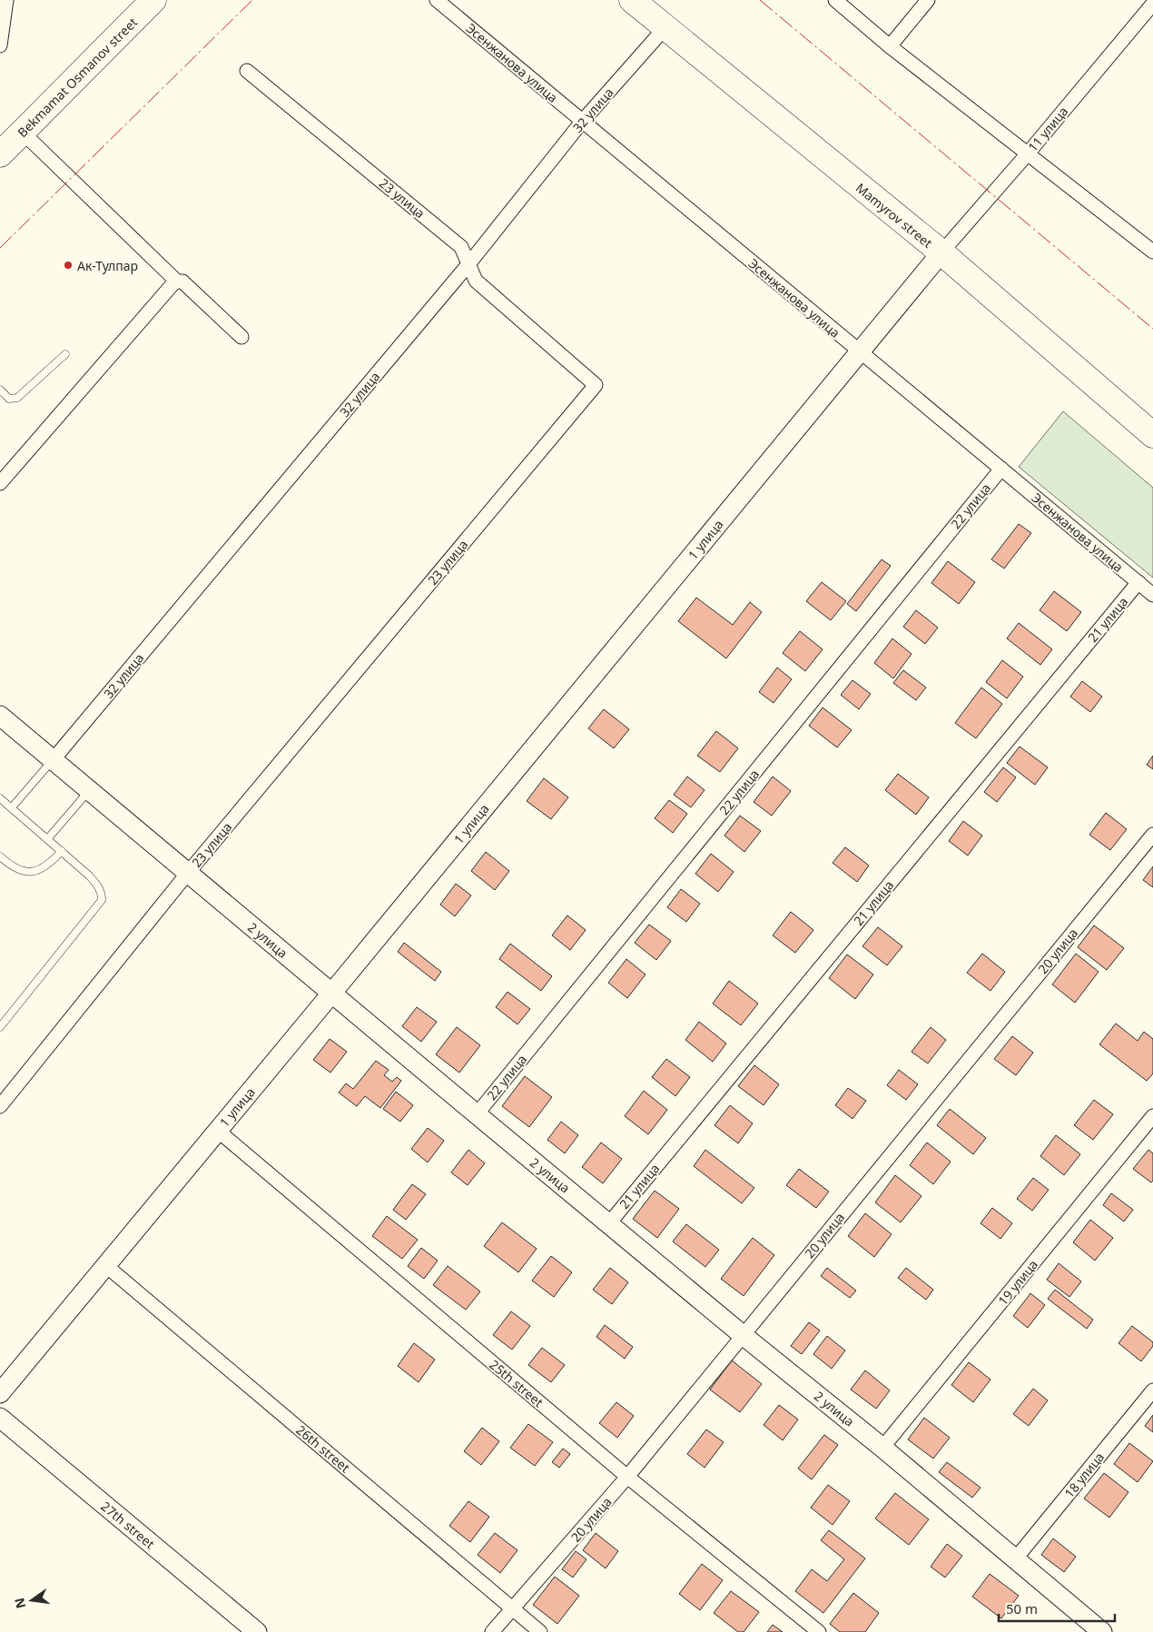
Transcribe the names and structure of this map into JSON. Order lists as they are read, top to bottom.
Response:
{
  "streets": {
    "highway": ["Bekmamat Osmanov street", "Mamyrov street"],
    "street": [
      "Эсенжанова улица",
      "32 улица",
      "11 улица",
      "23 улица",
      "22 улица",
      "1 улица",
      "21 улица",
      "2 улица",
      "20 улица",
      "19 улица",
      "25th street",
      "26th street",
      "18 улица",
      "27th street"
    ]
  },
  "crossings": [
    ["Эсенжанова улица", "32 улица"],
    ["Эсенжанова улица", "22 улица"],
    ["Эсенжанова улица", "1 улица"],
    ["Эсенжанова улица", "21 улица"],
    ["32 улица", "23 улица"],
    ["32 улица", "Mamyrov street"],
    ["32 улица", "2 улица"],
    ["11 улица", "Mamyrov street"],
    ["11 улица", "1 улица"],
    ["23 улица", "2 улица"],
    ["Mamyrov street", "1 улица"],
    ["22 улица", "2 улица"],
    ["1 улица", "2 улица"],
    ["1 улица", "25th street"],
    ["1 улица", "26th street"],
    ["21 улица", "2 улица"],
    ["2 улица", "20 улица"],
    ["2 улица", "19 улица"],
    ["2 улица", "18 улица"],
    ["20 улица", "25th street"],
    ["20 улица", "26th street"]
  ],
  "places": ["Ак-Тулпар"],
  "scale_bar": "50 m",
  "north": "left"
}
